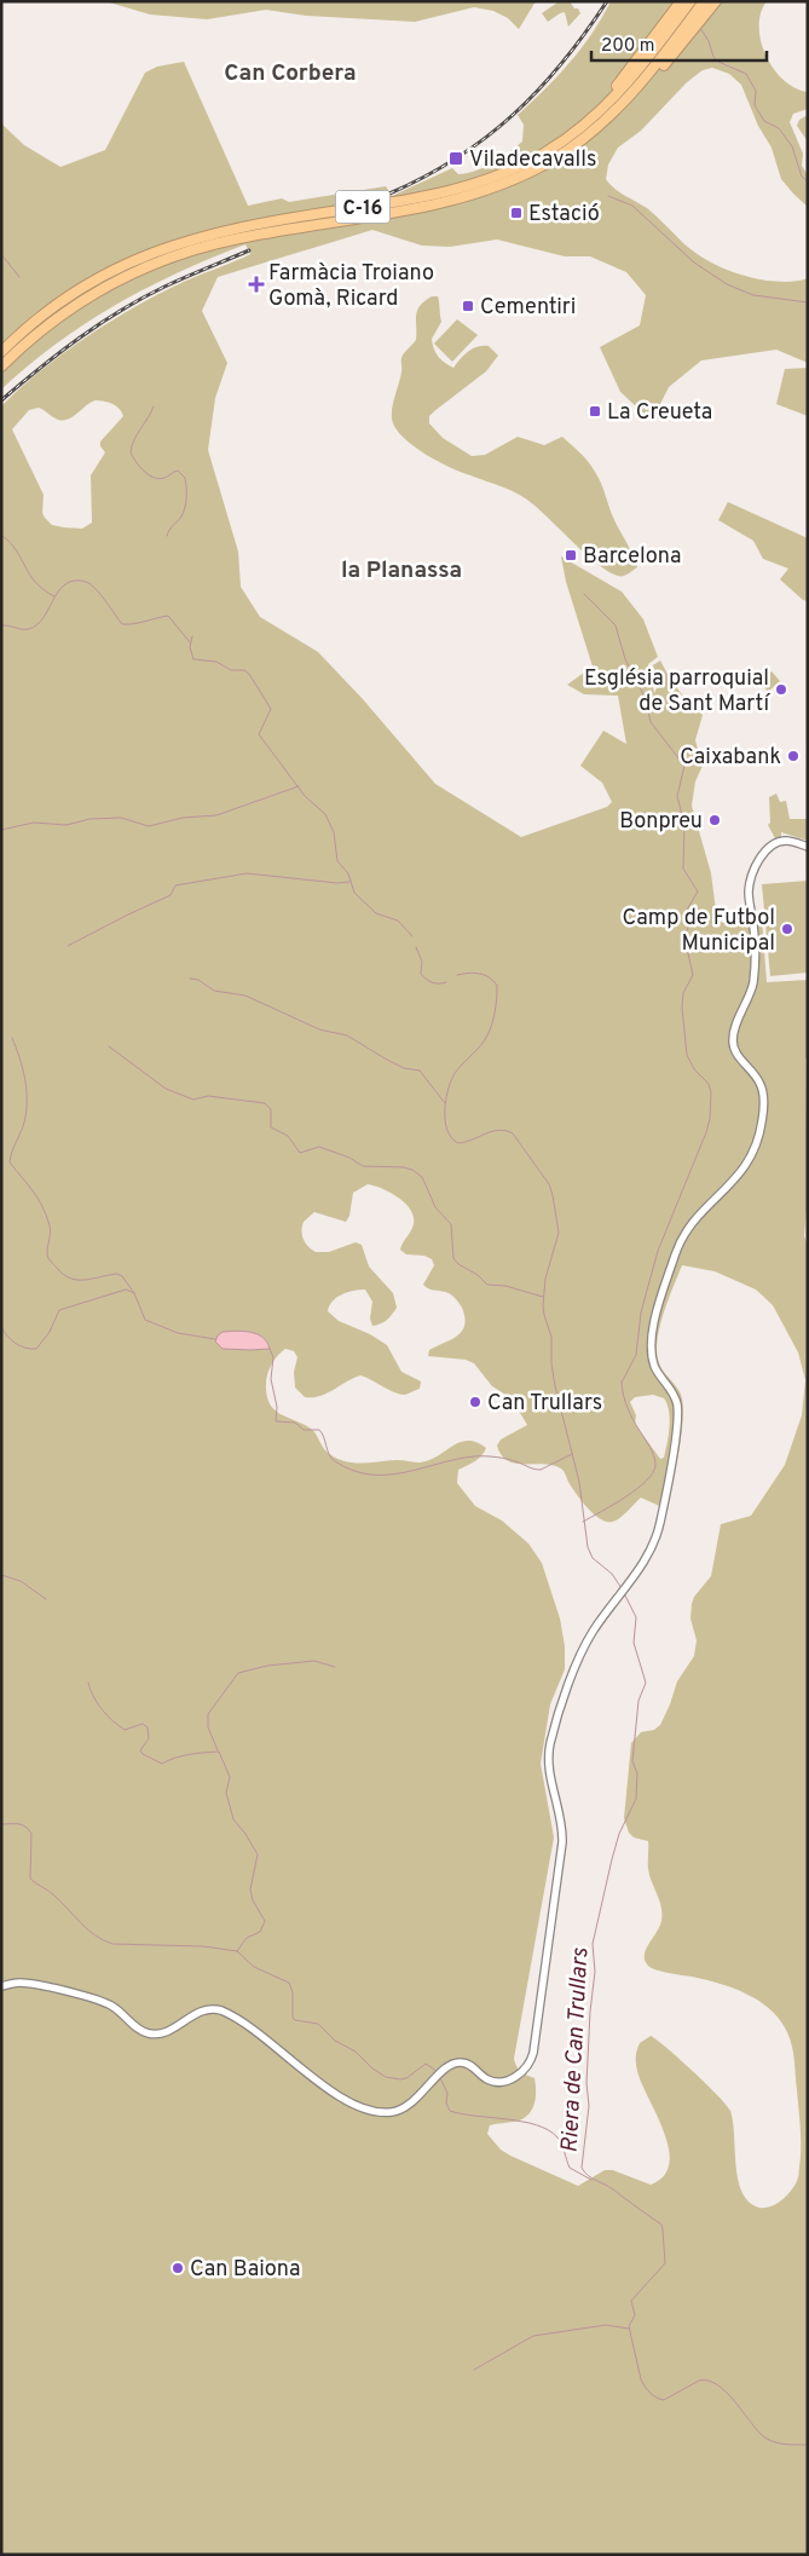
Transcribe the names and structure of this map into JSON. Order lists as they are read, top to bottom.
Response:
{
  "streets": {
    "highway": ["C-16"]
  },
  "districts": ["Can Corbera", "la Planassa"],
  "water": ["Riera de Can Trullars"],
  "places": {
    "transit": [
      "Viladecavalls",
      "Estació",
      "Cementiri",
      "La Creueta",
      "Barcelona"
    ],
    "health": ["Farmàcia Troiano Gomà, Ricard"],
    "other": [
      "Església parroquial de Sant Martí",
      "Caixabank",
      "Bonpreu",
      "Camp de Futbol Municipal",
      "Can Trullars",
      "Can Baiona"
    ]
  },
  "scale_bar": "200 m"
}
